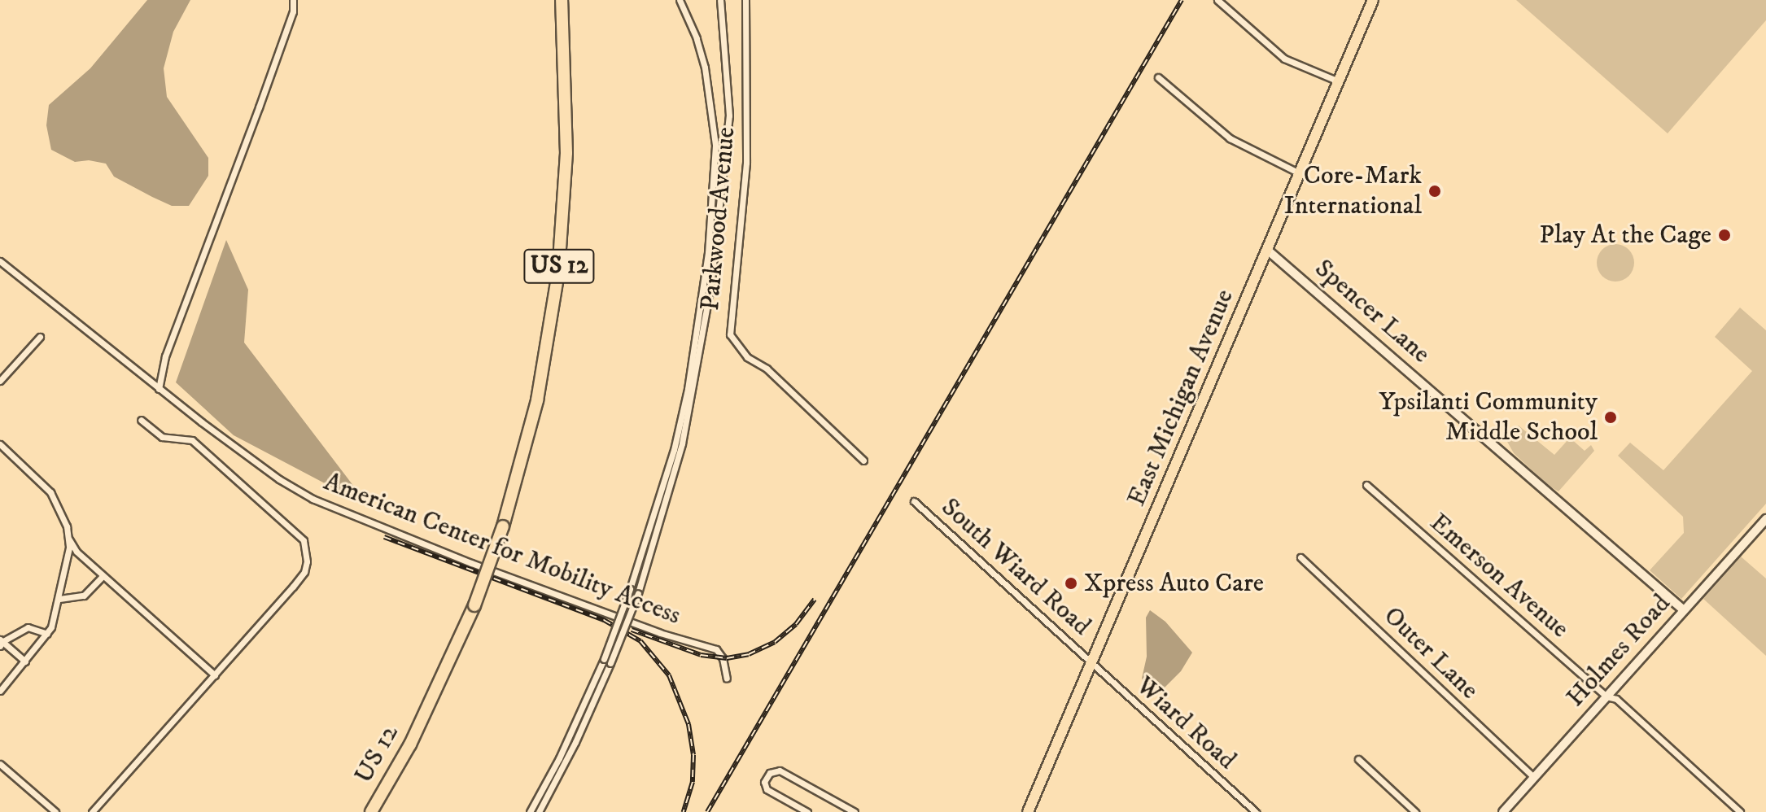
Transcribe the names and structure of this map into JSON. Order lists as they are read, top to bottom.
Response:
{
  "streets": {
    "highway": ["US 12"],
    "main road": ["East Michigan Avenue"],
    "street": [
      "Parkwood Avenue",
      "Spencer Lane",
      "American Center for Mobility Access",
      "South Wiard Road",
      "Emerson Avenue",
      "Holmes Road",
      "Outer Lane",
      "Wiard Road"
    ]
  },
  "crossings": [
    ["Spencer Lane", "East Michigan Avenue"],
    ["Spencer Lane", "Holmes Road"],
    ["East Michigan Avenue", "South Wiard Road"],
    ["East Michigan Avenue", "Wiard Road"],
    ["South Wiard Road", "Wiard Road"],
    ["Emerson Avenue", "Holmes Road"],
    ["Holmes Road", "Outer Lane"]
  ],
  "places": [
    "Core-Mark International",
    "Play At the Cage",
    "Ypsilanti Community Middle School",
    "Xpress Auto Care"
  ]
}
